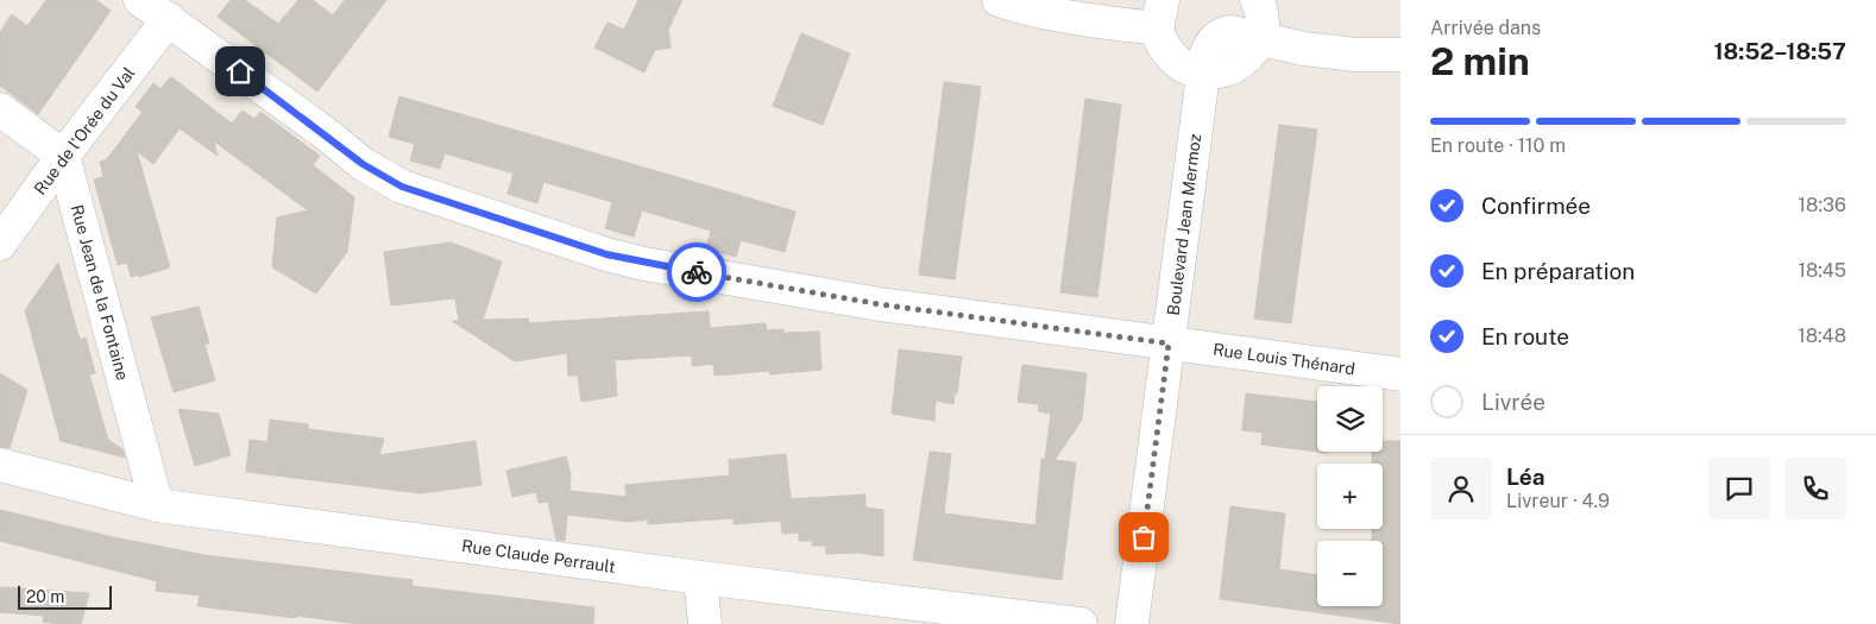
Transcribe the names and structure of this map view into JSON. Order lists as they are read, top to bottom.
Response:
{
  "streets": {
    "street": [
      "Rue de l'Orée du Val",
      "Boulevard Jean Mermoz",
      "Rue Jean de la Fontaine",
      "Rue Louis Thénard",
      "Rue Claude Perrault"
    ]
  },
  "crossings": [
    ["Rue de l'Orée du Val", "Rue Jean de la Fontaine"],
    ["Rue de l'Orée du Val", "Rue Louis Thénard"],
    ["Boulevard Jean Mermoz", "Rue Louis Thénard"],
    ["Rue Jean de la Fontaine", "Rue Claude Perrault"]
  ],
  "scale_bar": "20 m",
  "page": {
    "heading": ["2 min", "Arrivée dans", "18:52–18:57"],
    "panel": ["Léa", "Livreur · 4.9"],
    "bar": "En route · 110 m",
    "list": [
      ["Confirmée", "18:36"],
      ["En préparation", "18:45"],
      ["En route", "18:48"],
      "Livrée"
    ],
    "map_buttons": ["+", "−"],
    "scale": "20 m"
  }
}
